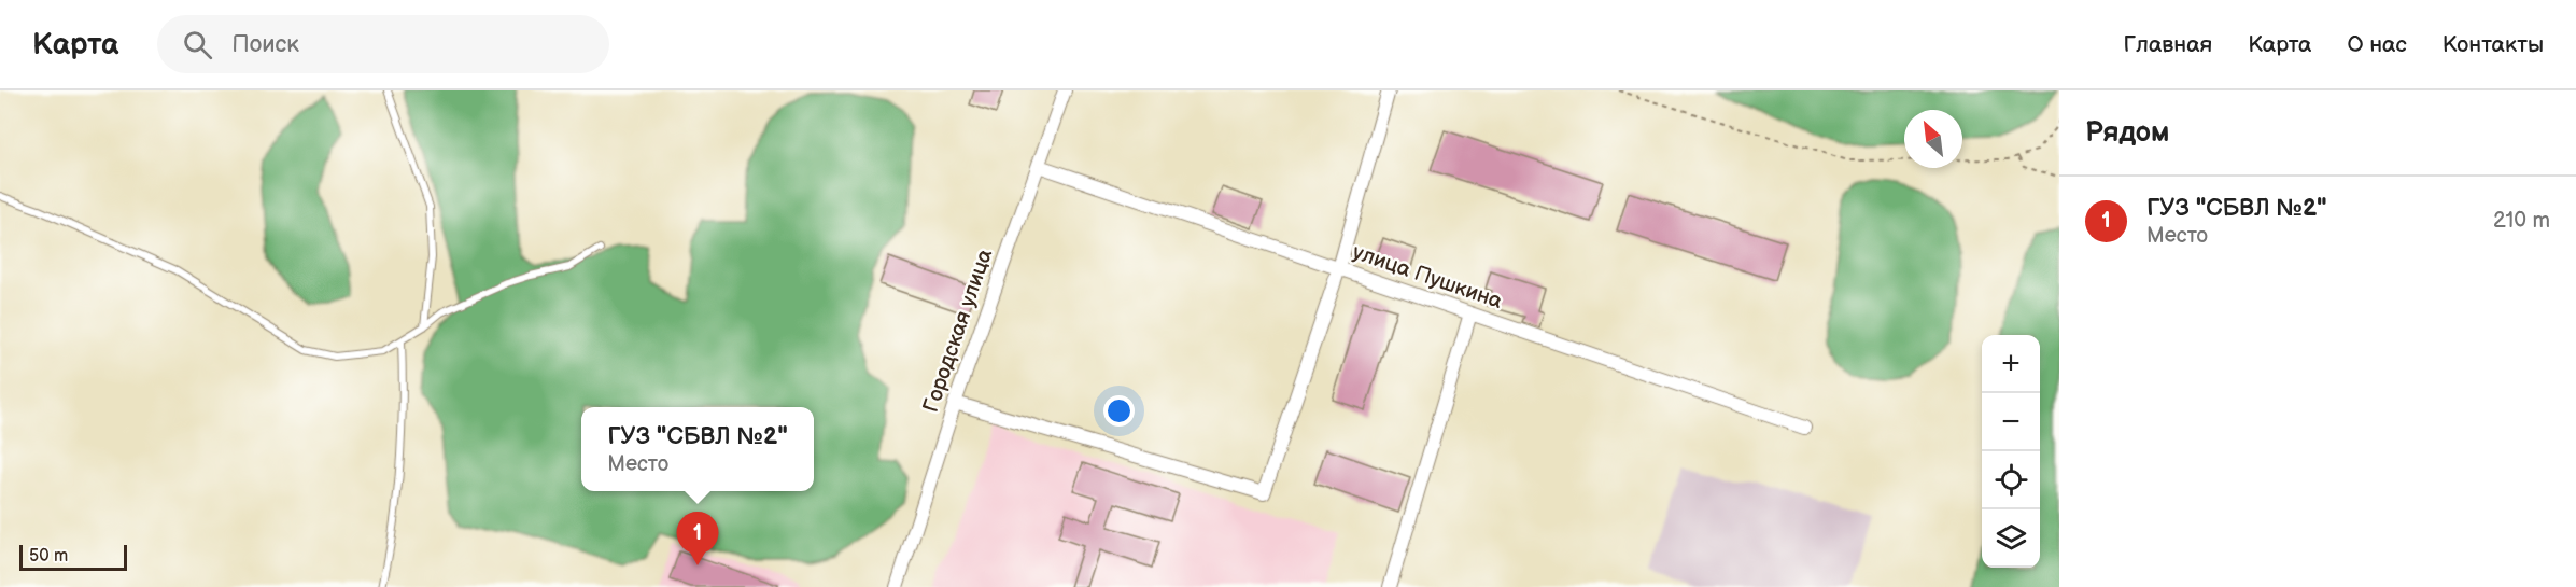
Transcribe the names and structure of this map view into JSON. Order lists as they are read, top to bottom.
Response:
{
  "streets": {
    "street": ["улица Пушкина", "Городская улица"]
  },
  "crossings": [
    ["улица Пушкина", "Городская улица"]
  ],
  "scale_bar": "50 m",
  "north": "top left",
  "page": {
    "header": "Карта",
    "search": "Поиск",
    "nav": [
      "Главная",
      "Карта",
      "О нас",
      "Контакты"
    ],
    "heading": "Рядом",
    "list": [
      {
        "mark": "1",
        "name": "ГУЗ \"СБВЛ №2\"",
        "note": "Место",
        "value": "210 m"
      }
    ],
    "map_buttons": ["+", "−"],
    "popup": ["ГУЗ \"СБВЛ №2\"", "Место"],
    "pins": "1",
    "scale": "50 m"
  }
}
